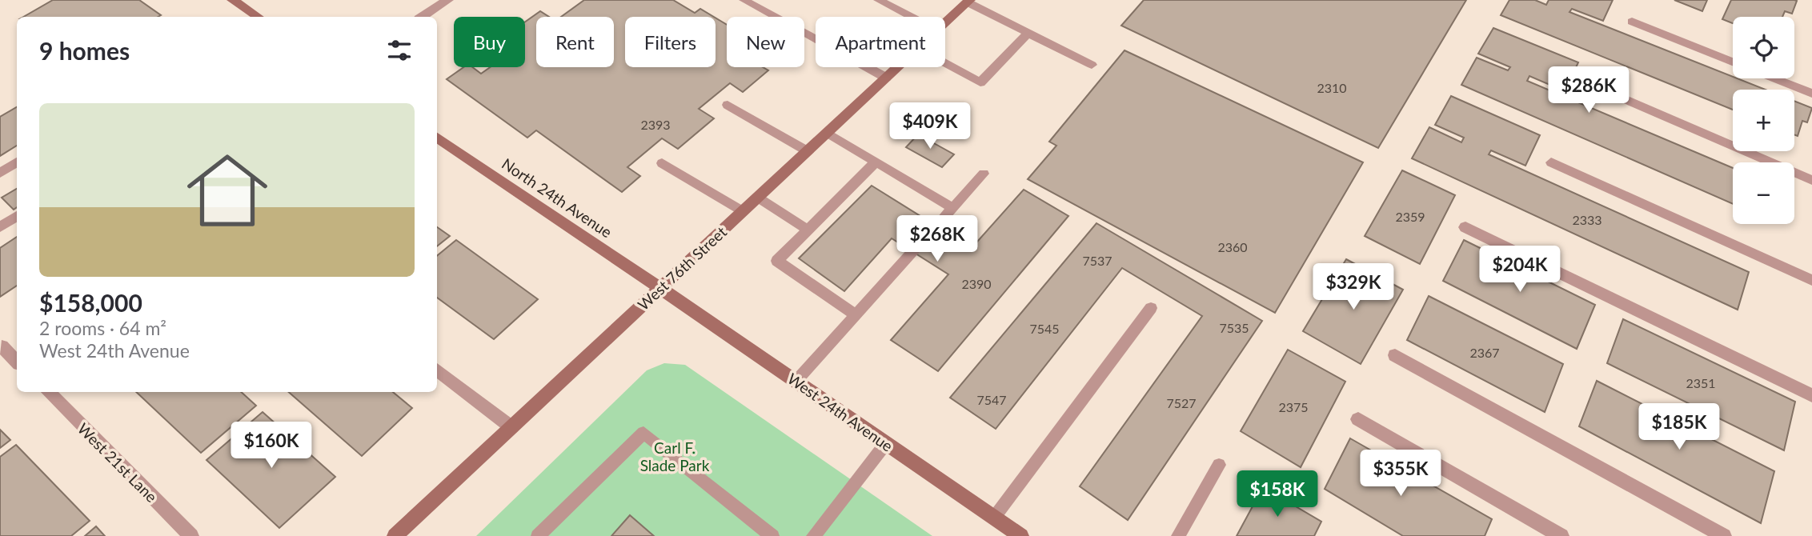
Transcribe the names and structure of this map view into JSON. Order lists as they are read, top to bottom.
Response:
{
  "streets": {
    "street": [
      "North 24th Avenue",
      "West 76th Street",
      "West 24th Avenue",
      "West 21st Lane"
    ]
  },
  "crossings": [
    ["North 24th Avenue", "West 76th Street"],
    ["North 24th Avenue", "West 24th Avenue"],
    ["West 76th Street", "West 24th Avenue"]
  ],
  "parks": ["Carl F. Slade Park"],
  "house_numbers": [
    "2310",
    "2393",
    "2359",
    "2333",
    "2360",
    "7537",
    "2390",
    "7535",
    "7545",
    "2367",
    "2351",
    "7547",
    "7527",
    "2375"
  ],
  "page": {
    "map_buttons": ["+", "−"],
    "chip": [
      "Buy",
      "Rent",
      "Filters",
      "New",
      "Apartment"
    ],
    "heading": "9 homes",
    "price": [
      "$286K",
      "$409K",
      "$268K",
      "$204K",
      "$329K",
      "$185K",
      "$160K",
      "$355K",
      "$158K"
    ],
    "list": [
      {
        "name": "$158,000",
        "note": "2 rooms · 64 m² · West 24th Avenue"
      }
    ]
  }
}
